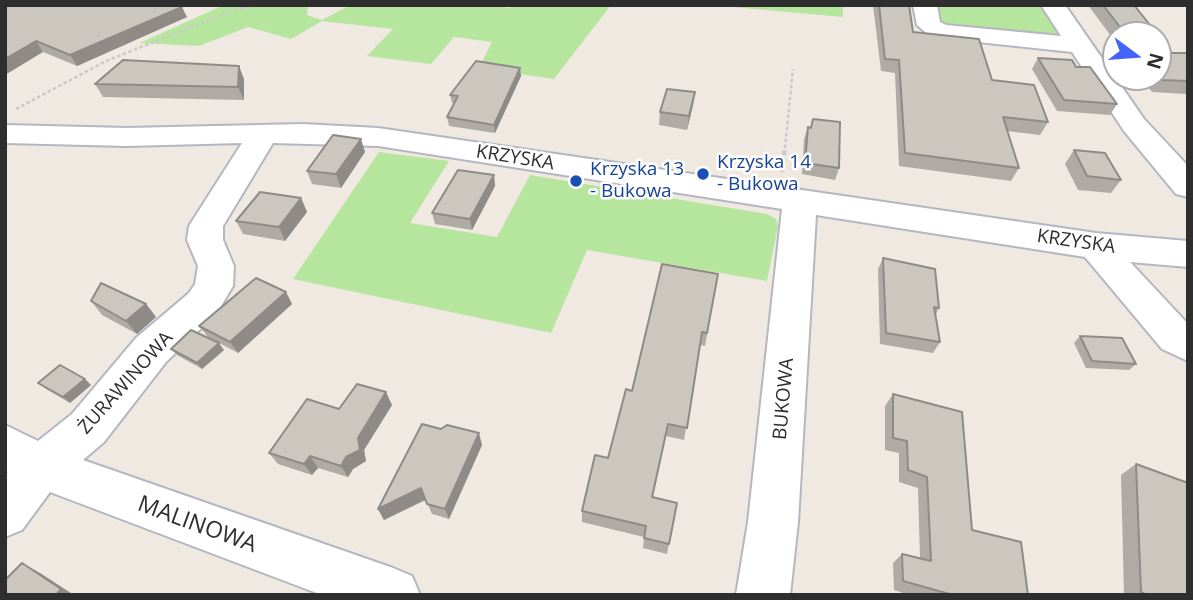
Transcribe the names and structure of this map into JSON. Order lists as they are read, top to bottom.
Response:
{
  "streets": {
    "street": [
      "KRZYSKA",
      "ŻURAWINOWA",
      "BUKOWA",
      "MALINOWA"
    ]
  },
  "crossings": [
    ["KRZYSKA", "ŻURAWINOWA"],
    ["KRZYSKA", "BUKOWA"],
    ["ŻURAWINOWA", "MALINOWA"]
  ],
  "places": ["Krzyska 14 - Bukowa", "Krzyska 13 - Bukowa"],
  "north": "right"
}
